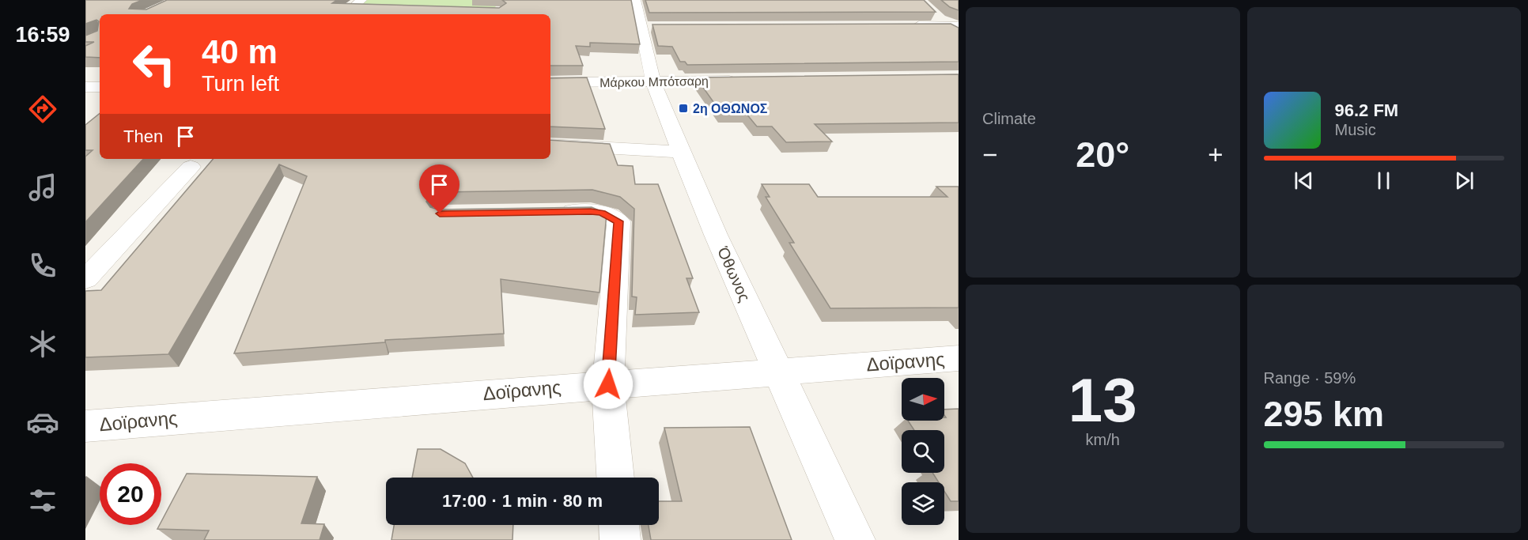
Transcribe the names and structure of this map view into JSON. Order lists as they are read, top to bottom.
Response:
{
  "streets": {
    "street": ["Μάρκου Μπότσαρη", "Όθωνος", "Δοϊρανης"]
  },
  "crossings": [
    ["Μάρκου Μπότσαρη", "Όθωνος"],
    ["Όθωνος", "Δοϊρανης"]
  ],
  "places": {
    "transit": ["2η ΟΘΩΝΟΣ"]
  },
  "north": "right",
  "page": {
    "tabs": "16:59",
    "tile": [
      "Climate",
      ["13", "km/h"],
      ["Range · 59%", "295 km"]
    ],
    "turn": ["40 m", "Turn left"],
    "song": ["96.2 FM", "Music"],
    "then": "Then",
    "heat": ["−", "20°", "+"],
    "limit": "20",
    "trip": "17:00 · 1 min · 80 m"
  }
}
